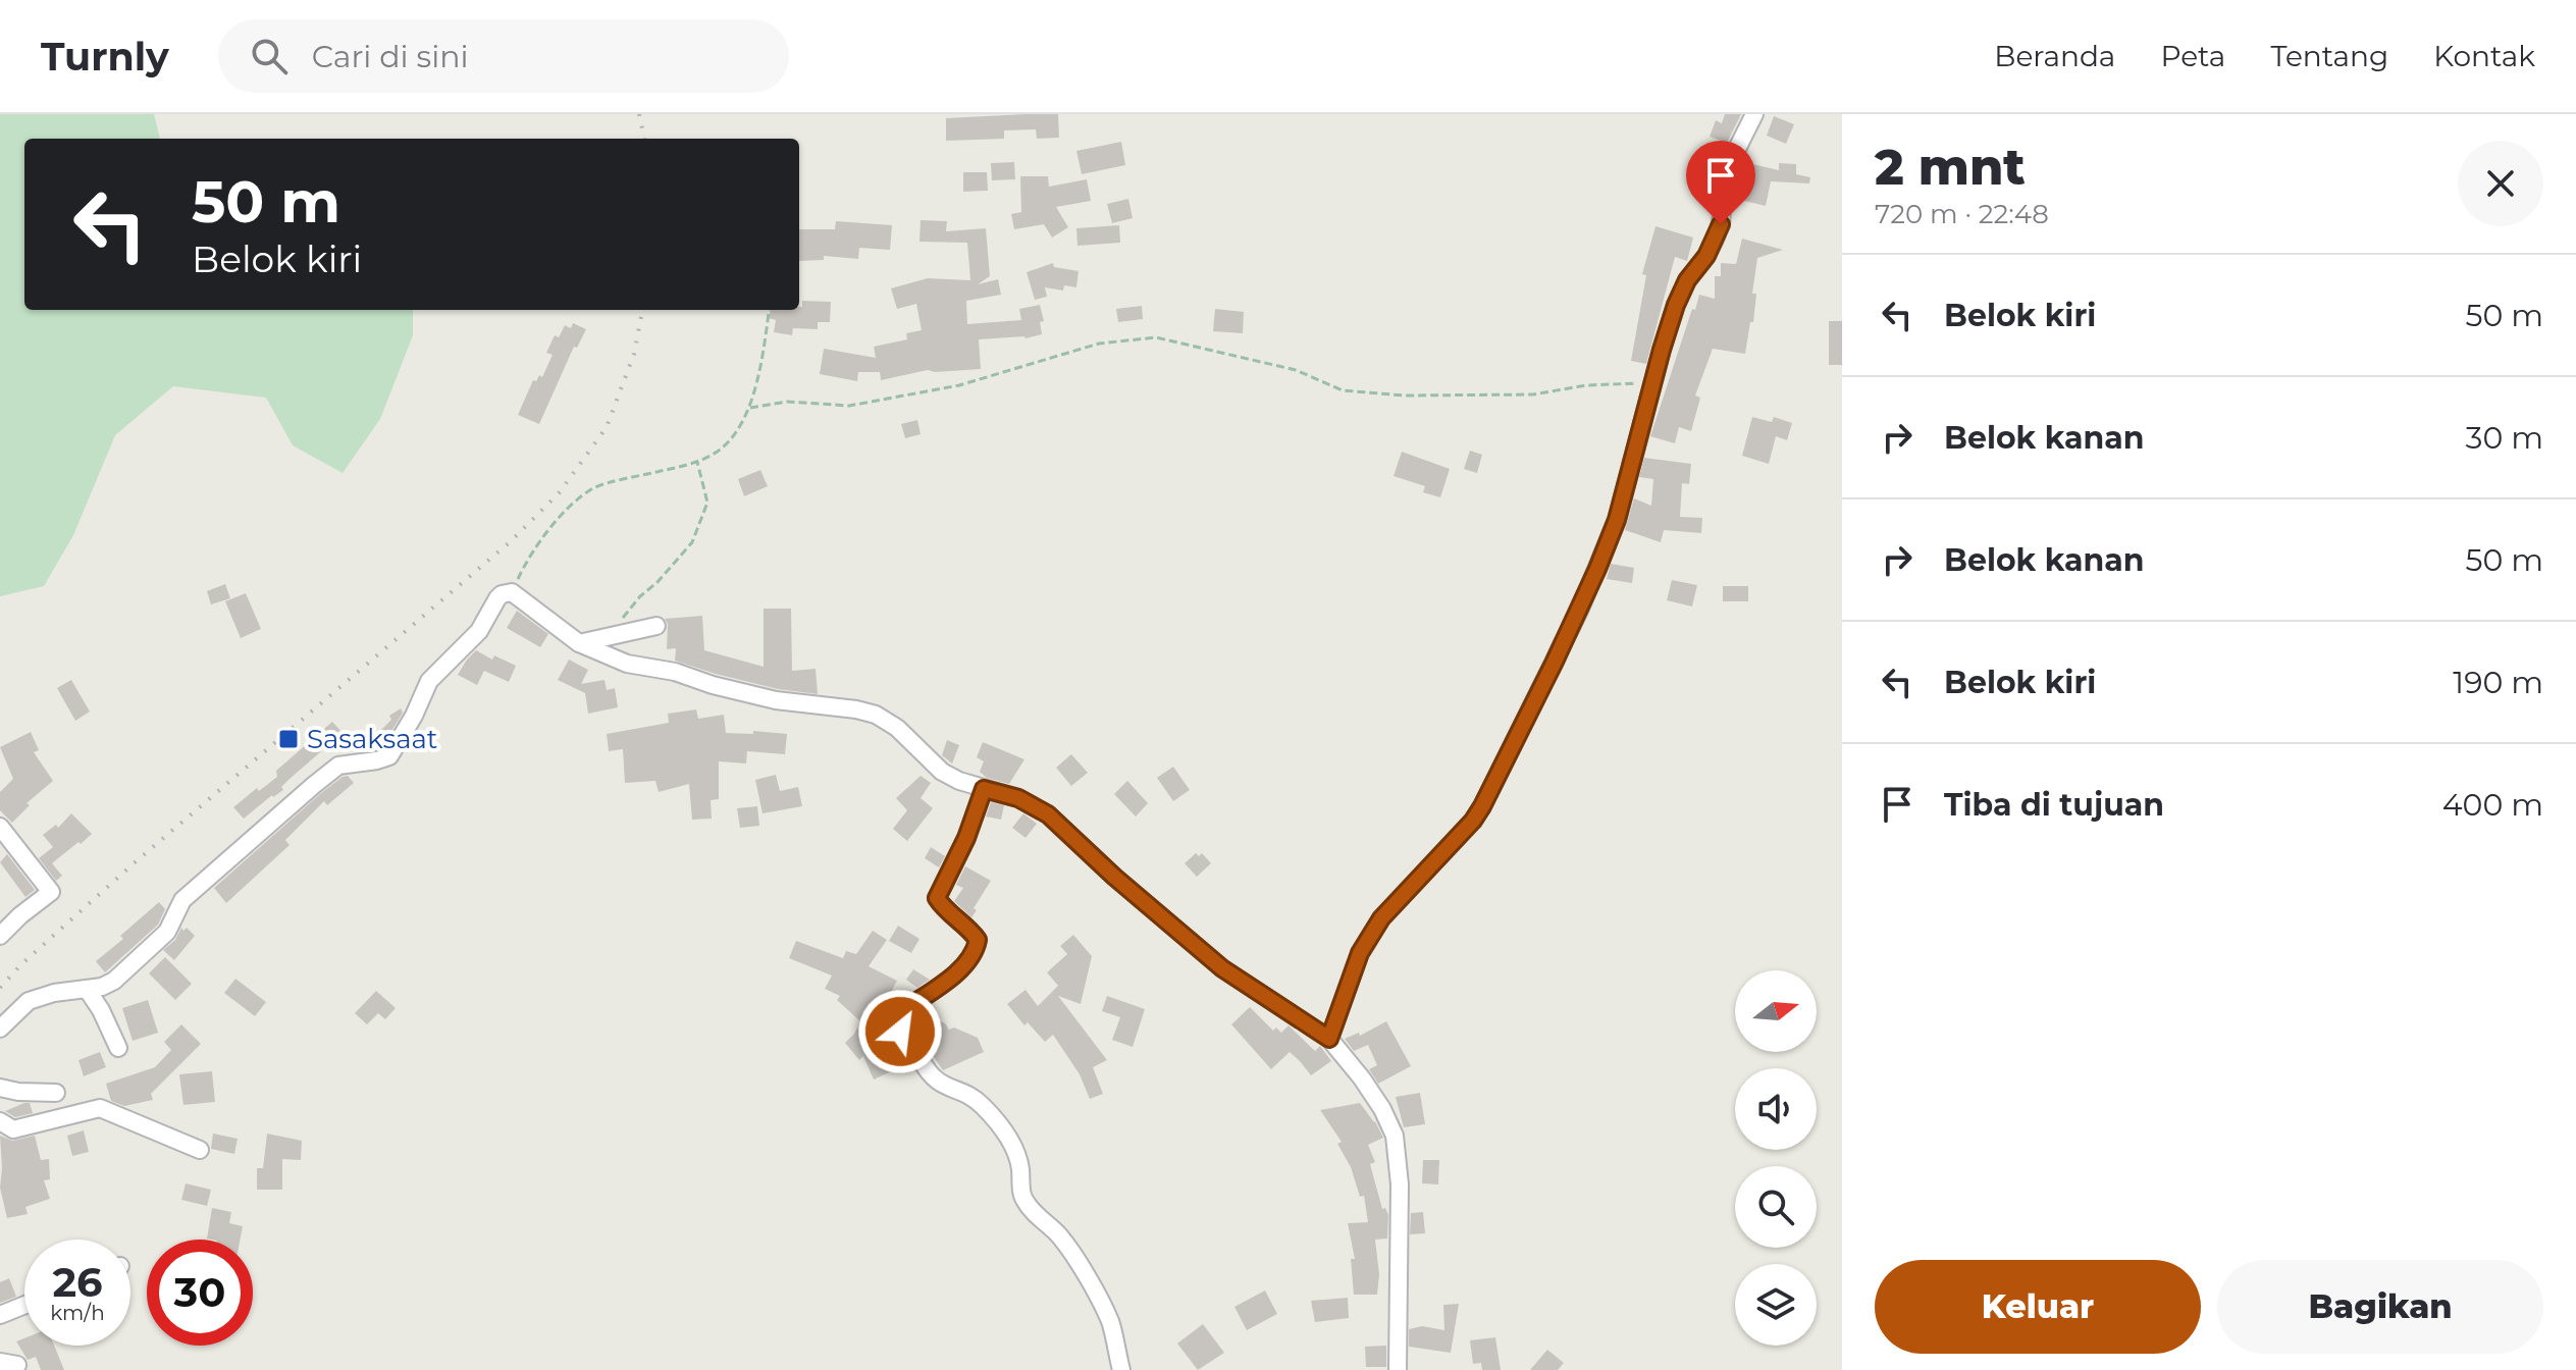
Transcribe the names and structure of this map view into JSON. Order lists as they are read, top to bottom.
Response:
{
  "places": {
    "transit": ["Sasaksaat"]
  },
  "north": "right",
  "page": {
    "header": "Turnly",
    "search": "Cari di sini",
    "nav": [
      "Beranda",
      "Peta",
      "Tentang",
      "Kontak"
    ],
    "heading": ["2 mnt", "720 m · 22:48"],
    "turn": ["50 m", "Belok kiri"],
    "list": [
      {
        "name": "Belok kiri",
        "value": "50 m"
      },
      {
        "name": "Belok kanan",
        "value": "30 m"
      },
      {
        "name": "Belok kanan",
        "value": "50 m"
      },
      {
        "name": "Belok kiri",
        "value": "190 m"
      },
      {
        "name": "Tiba di tujuan",
        "value": "400 m"
      }
    ],
    "speed": "26 km/h",
    "limit": "30",
    "buttons": ["Keluar", "Bagikan"]
  }
}
